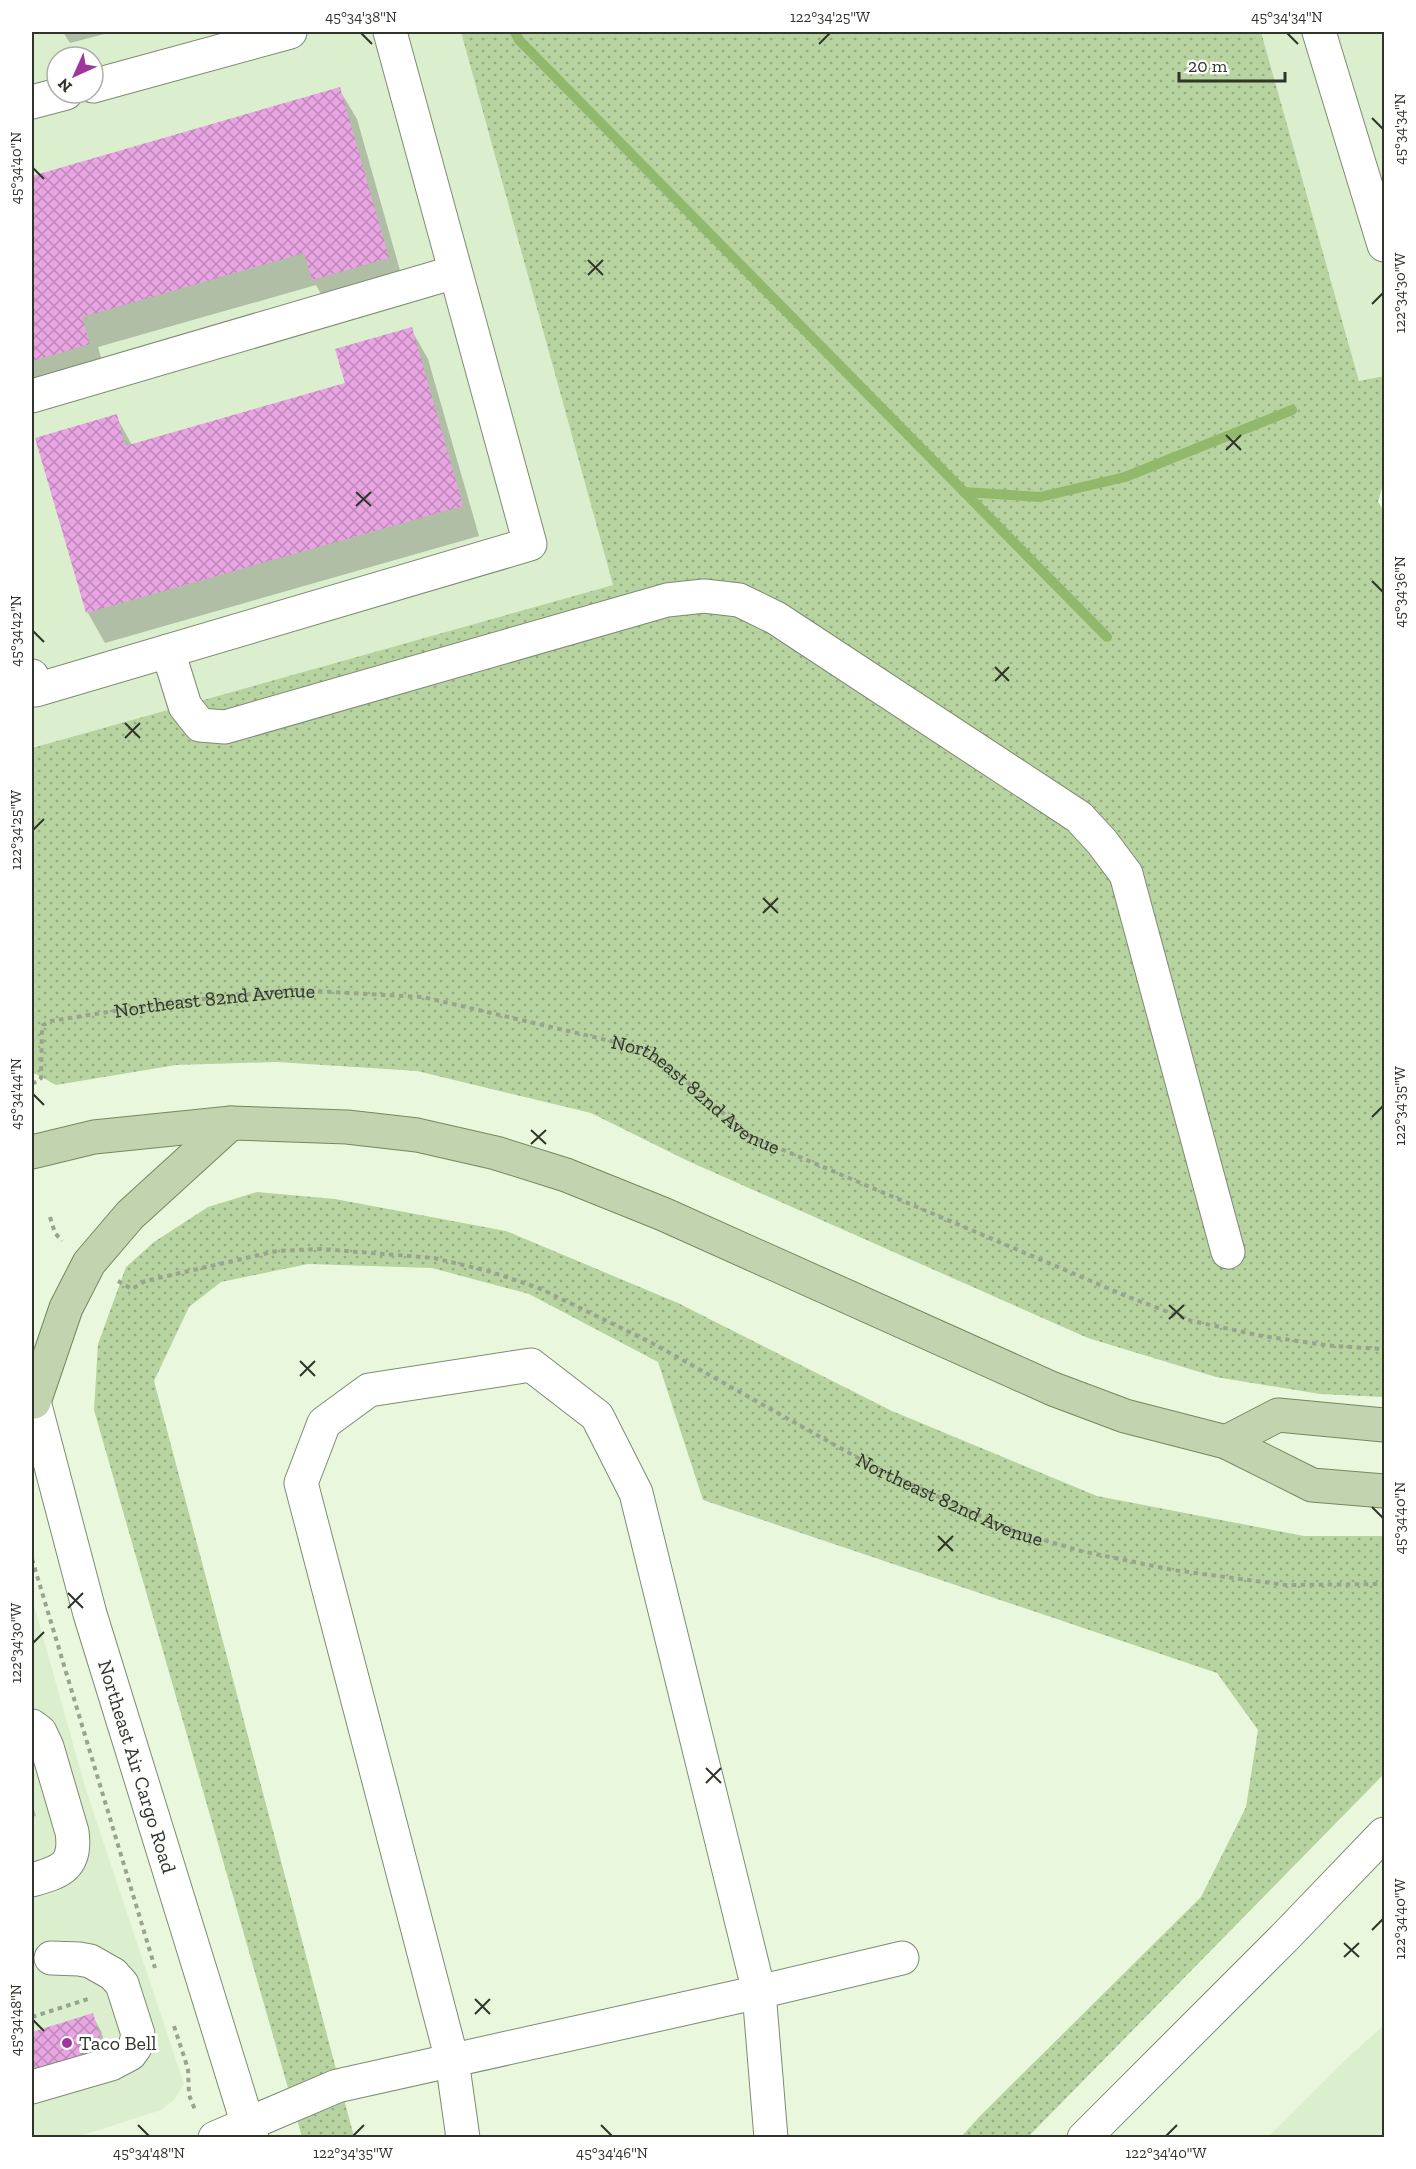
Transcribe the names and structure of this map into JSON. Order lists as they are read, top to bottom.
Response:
{
  "streets": {
    "street": ["Northeast Air Cargo Road"],
    "path": ["Northeast 82nd Avenue"]
  },
  "places": ["Taco Bell"],
  "scale_bar": "20 m",
  "north": "bottom left",
  "coordinates": [
    "45°34'38\"N",
    "122°34'25\"W",
    "45°34'34\"N",
    "45°34'40\"N",
    "122°34'30\"W",
    "45°34'36\"N",
    "45°34'42\"N",
    "45°34'44\"N",
    "122°34'35\"W",
    "122°34'40\"W",
    "45°34'48\"N",
    "45°34'46\"N"
  ]
}
